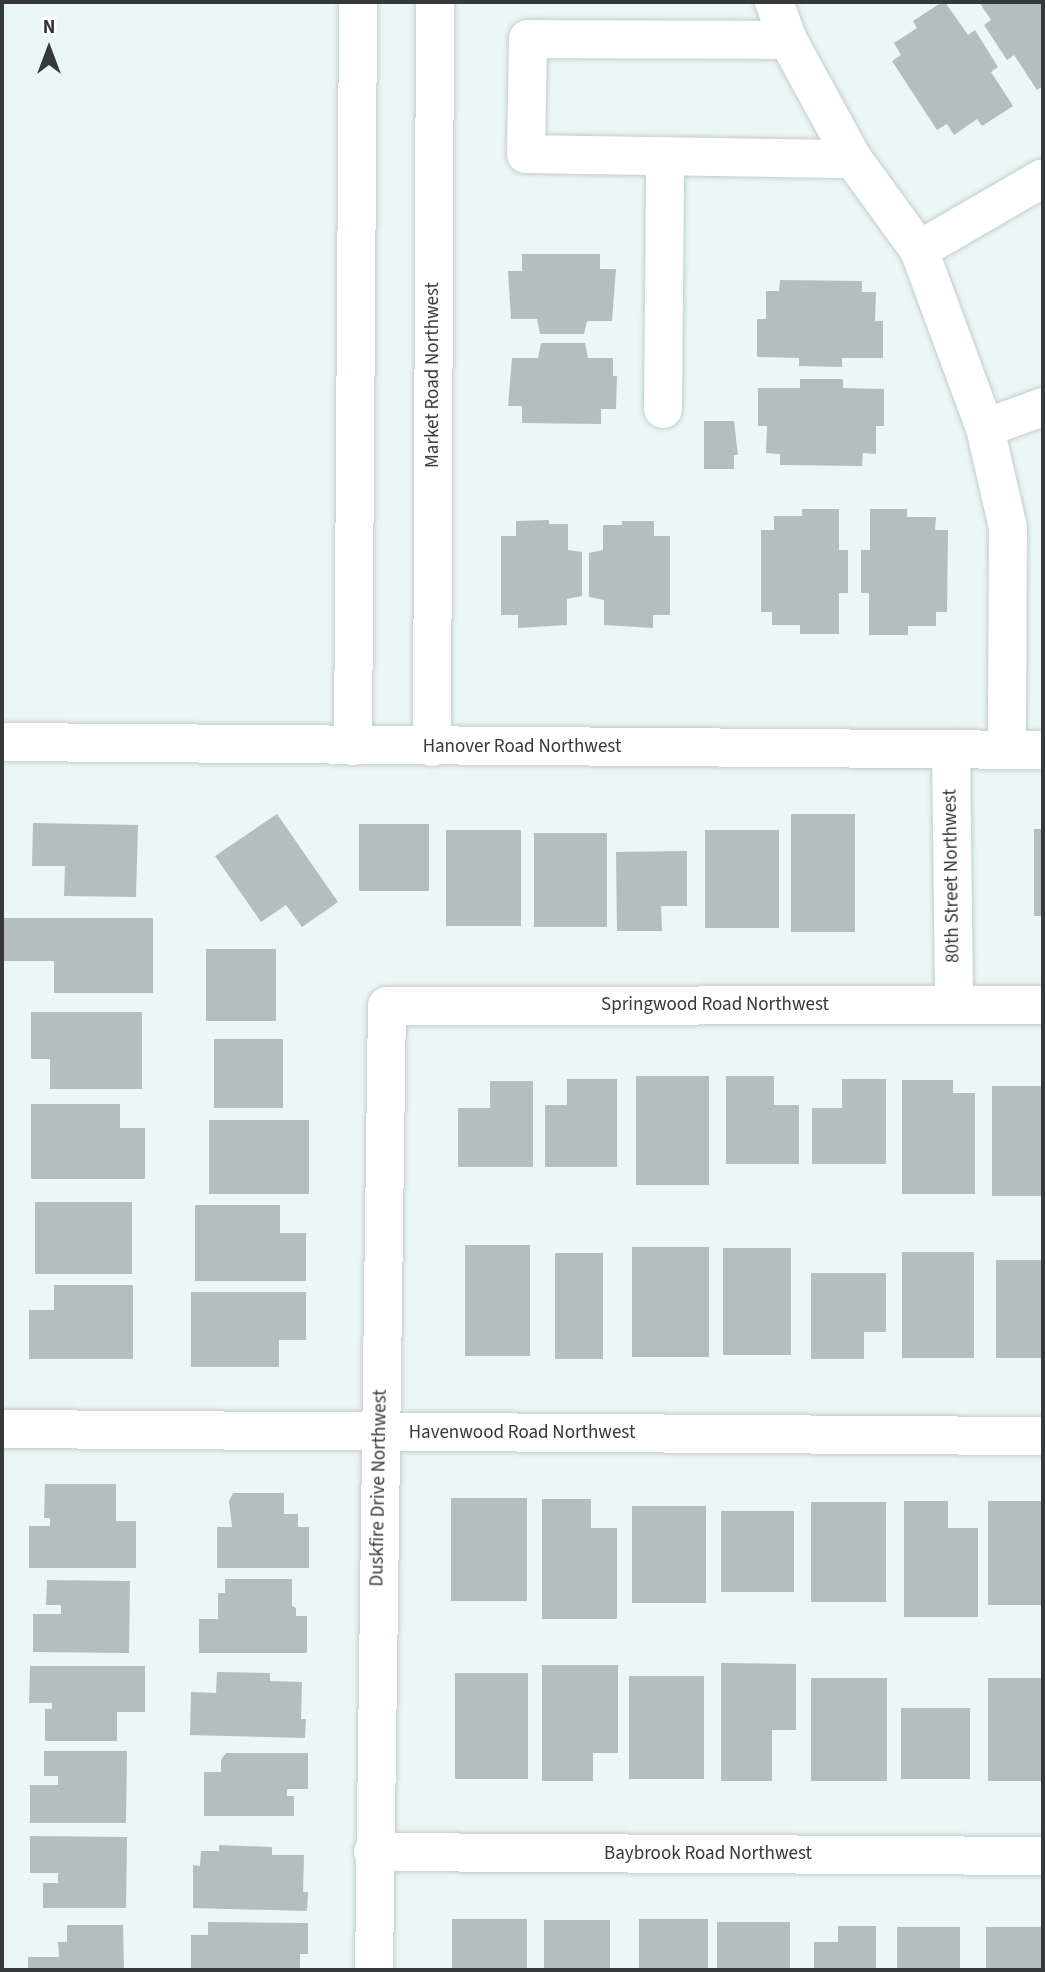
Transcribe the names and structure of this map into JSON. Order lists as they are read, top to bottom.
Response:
{
  "streets": {
    "street": [
      "Market Road Northwest",
      "Hanover Road Northwest",
      "80th Street Northwest",
      "Springwood Road Northwest",
      "Havenwood Road Northwest",
      "Duskfire Drive Northwest",
      "Baybrook Road Northwest"
    ]
  },
  "crossings": [
    ["Market Road Northwest", "Hanover Road Northwest"],
    ["Hanover Road Northwest", "80th Street Northwest"],
    ["80th Street Northwest", "Springwood Road Northwest"],
    ["Springwood Road Northwest", "Duskfire Drive Northwest"],
    ["Havenwood Road Northwest", "Duskfire Drive Northwest"],
    ["Duskfire Drive Northwest", "Baybrook Road Northwest"]
  ],
  "north": "top"
}
